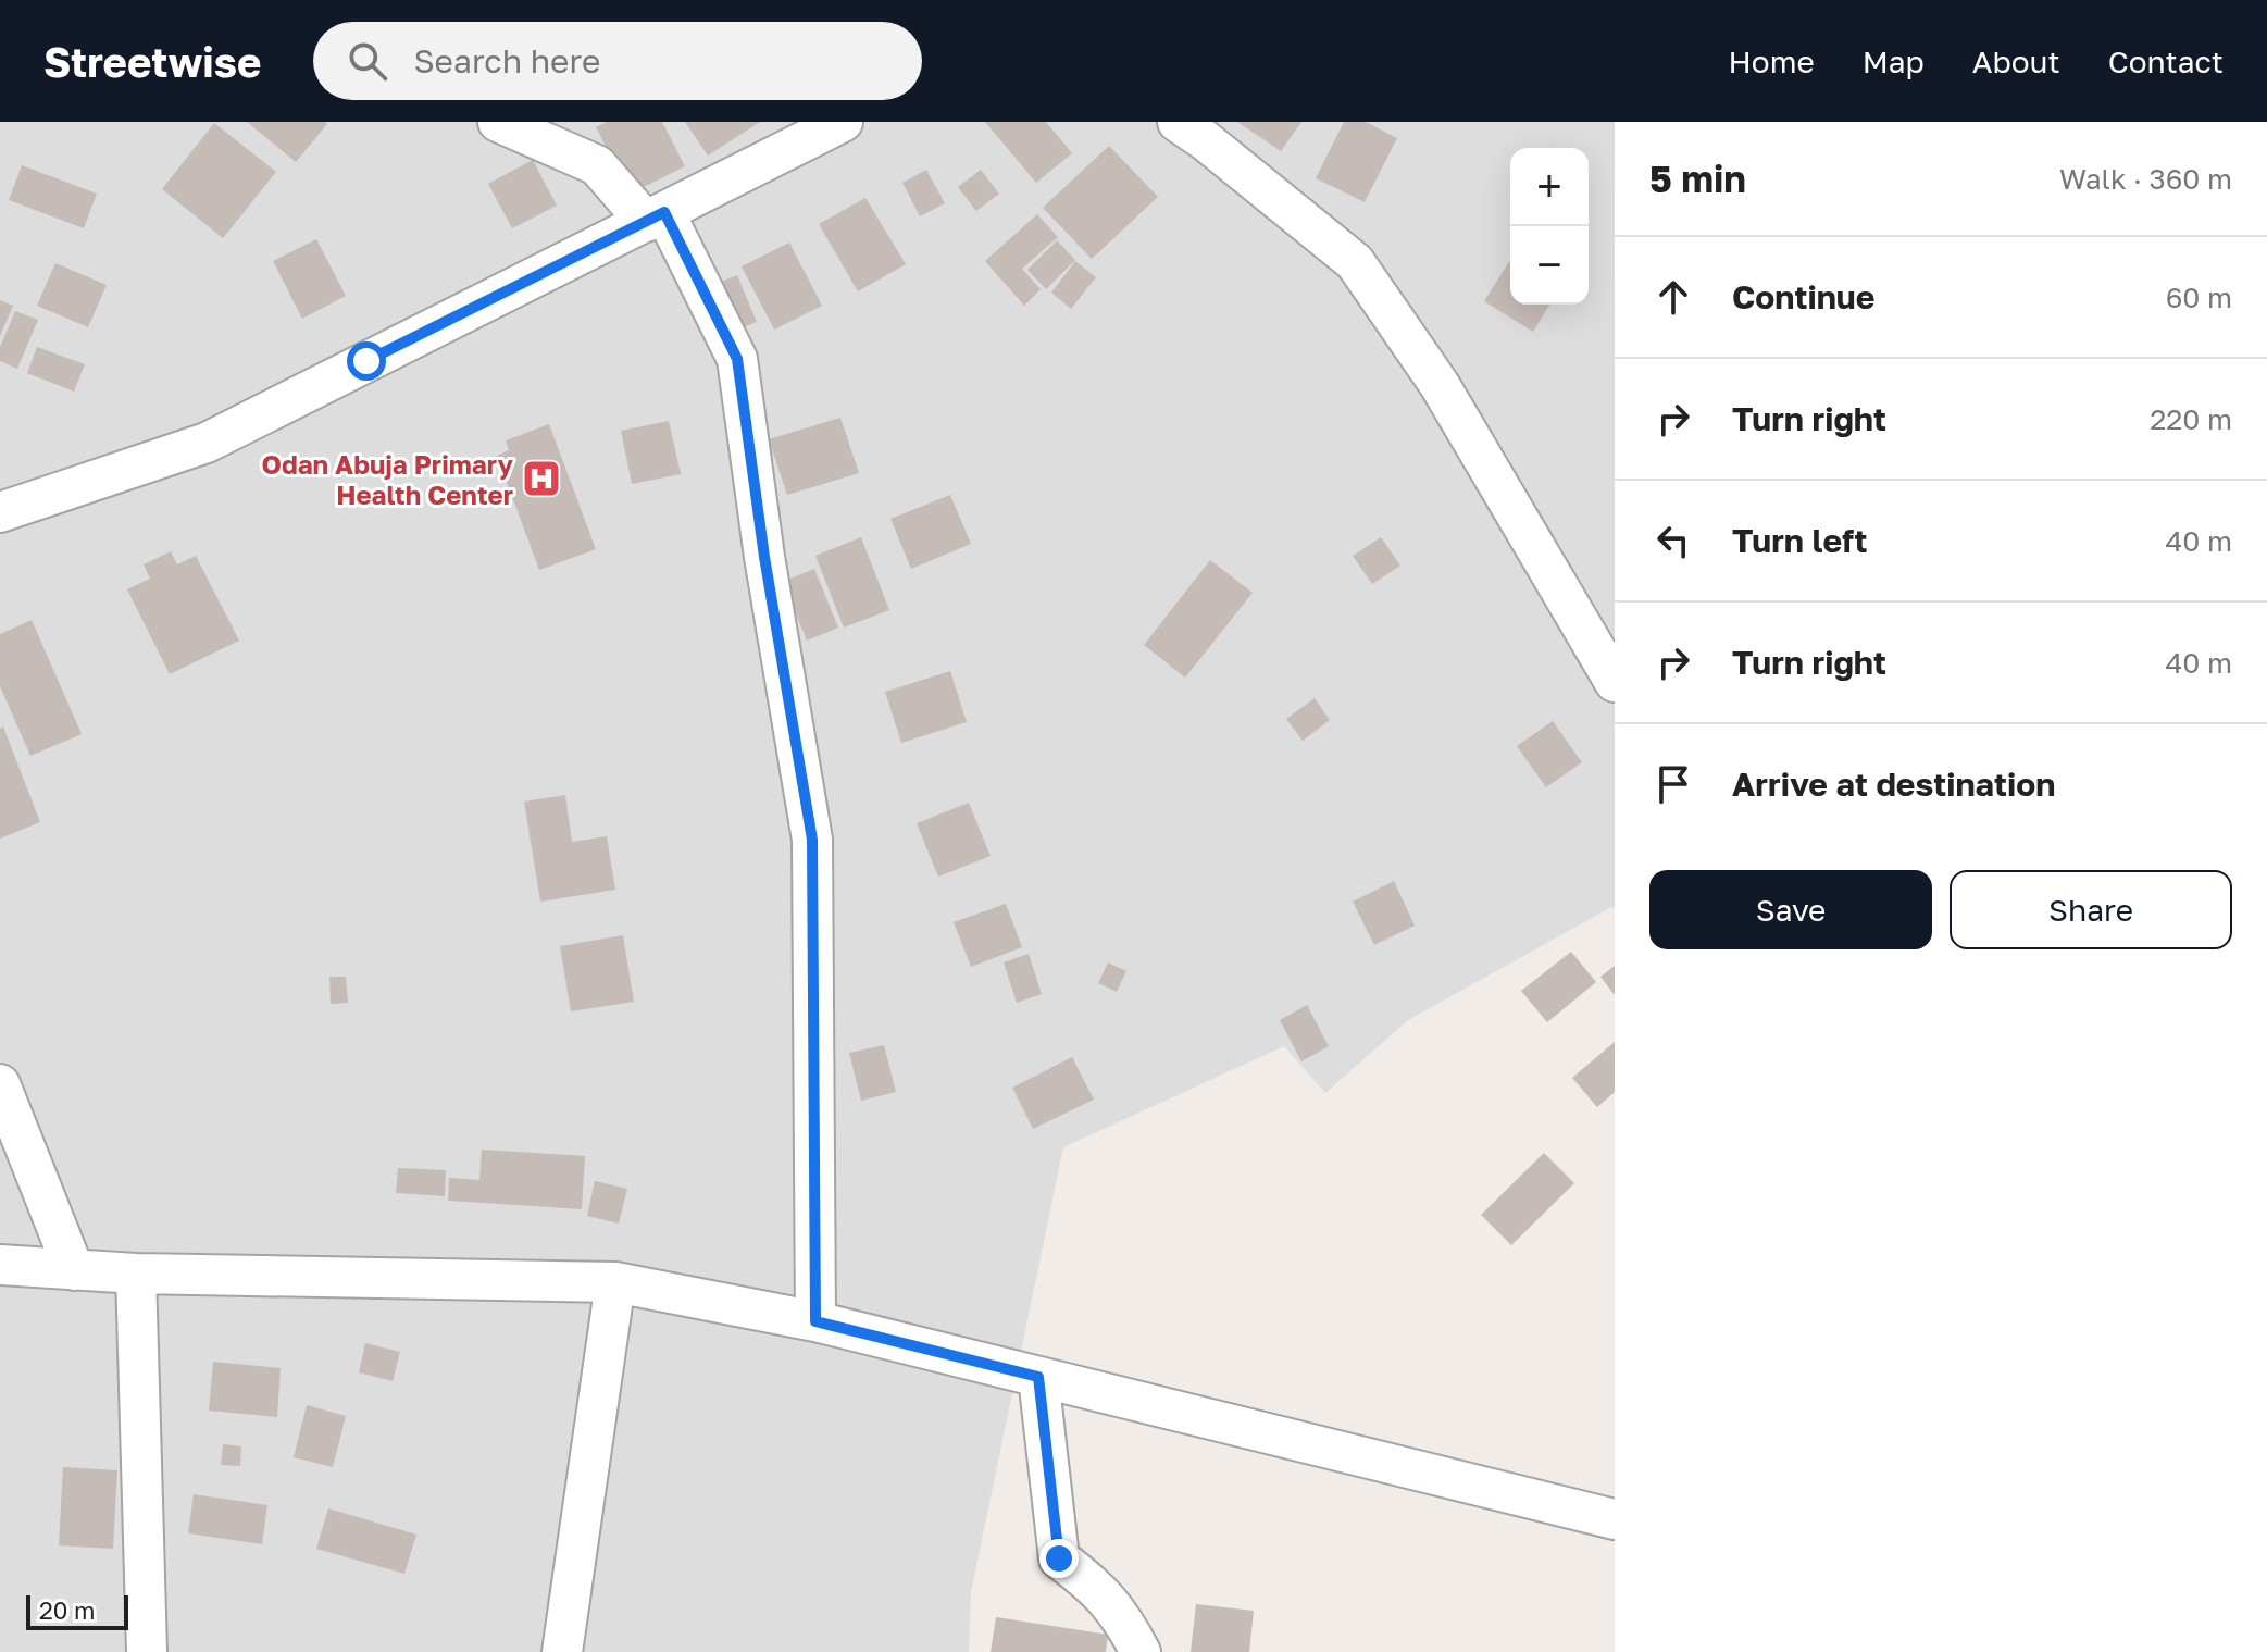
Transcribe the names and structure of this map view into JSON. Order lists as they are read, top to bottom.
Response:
{
  "places": {
    "hospital": ["Odan Abuja Primary Health Center"]
  },
  "scale_bar": "20 m",
  "page": {
    "header": "Streetwise",
    "search": "Search here",
    "nav": [
      "Home",
      "Map",
      "About",
      "Contact"
    ],
    "heading": ["5 min", "Walk · 360 m"],
    "map_buttons": ["+", "−"],
    "list": [
      ["Continue", "60 m"],
      ["Turn right", "220 m"],
      ["Turn left", "40 m"],
      ["Turn right", "40 m"],
      "Arrive at destination"
    ],
    "buttons": ["Save", "Share"],
    "scale": "20 m"
  }
}
